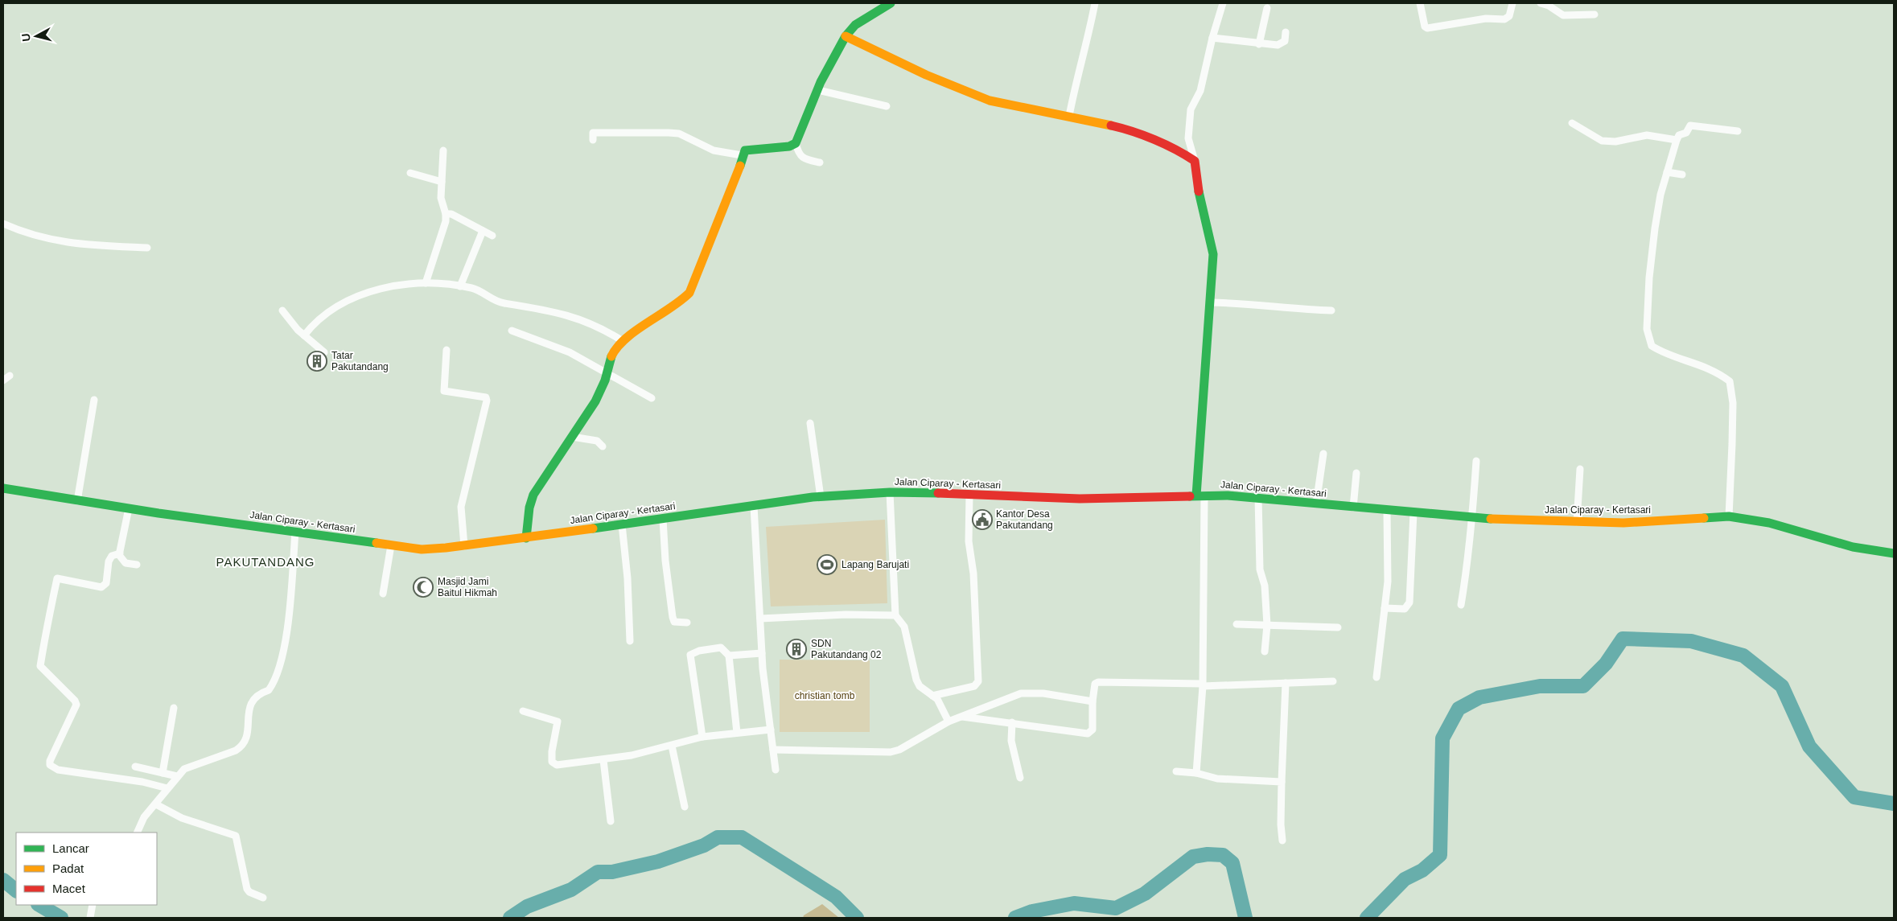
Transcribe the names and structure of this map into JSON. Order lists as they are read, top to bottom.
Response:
{
  "streets": {
    "main road": ["Jalan Ciparay - Kertasari"]
  },
  "districts": ["PAKUTANDANG"],
  "parks": ["christian tomb"],
  "places": {
    "building": ["Tatar Pakutandang", "SDN Pakutandang 02"],
    "public building": ["Kantor Desa Pakutandang"],
    "sports": ["Lapang Barujati"],
    "mosque": ["Masjid Jami Baitul Hikmah"]
  },
  "legend": ["Lancar", "Padat", "Macet"],
  "north": "left"
}
